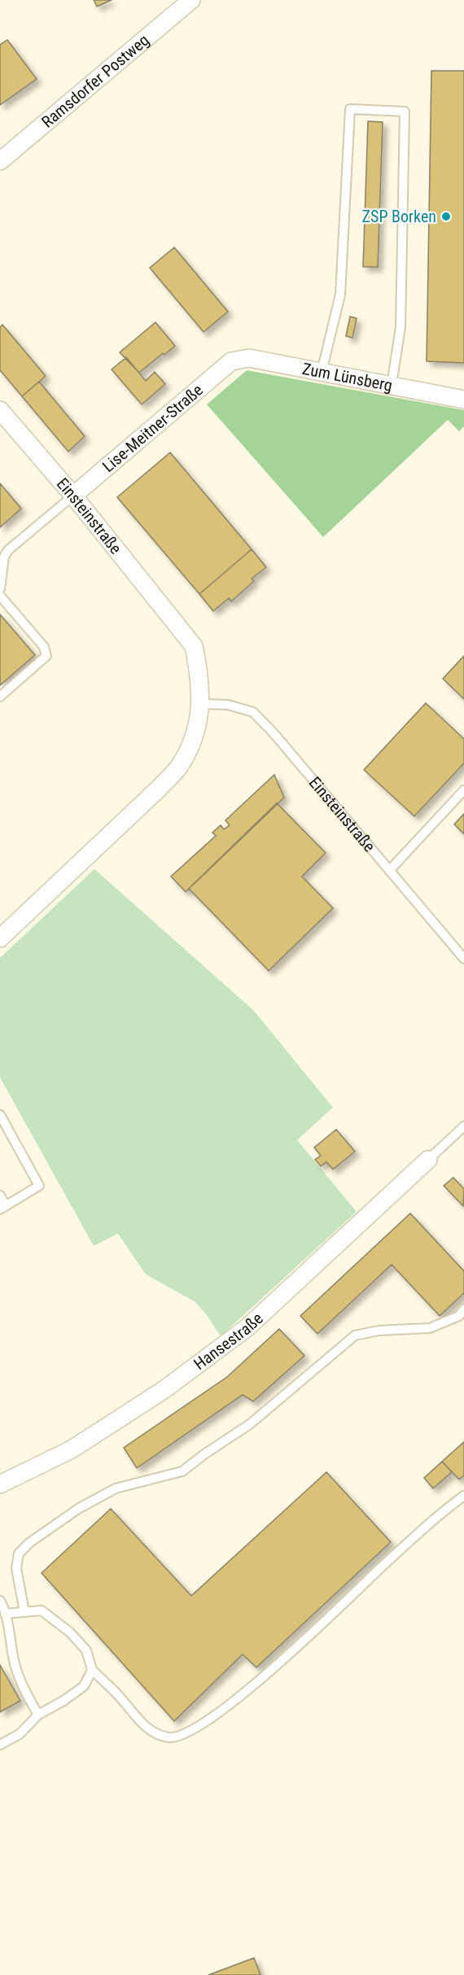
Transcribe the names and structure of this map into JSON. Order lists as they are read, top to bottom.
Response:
{
  "streets": {
    "street": [
      "Ramsdorfer Postweg",
      "Zum Lünsberg",
      "Lise-Meitner-Straße",
      "Einsteinstraße",
      "Hansestraße"
    ]
  },
  "crossings": [
    ["Zum Lünsberg", "Lise-Meitner-Straße"],
    ["Lise-Meitner-Straße", "Einsteinstraße"]
  ],
  "places": ["ZSP Borken"]
}
